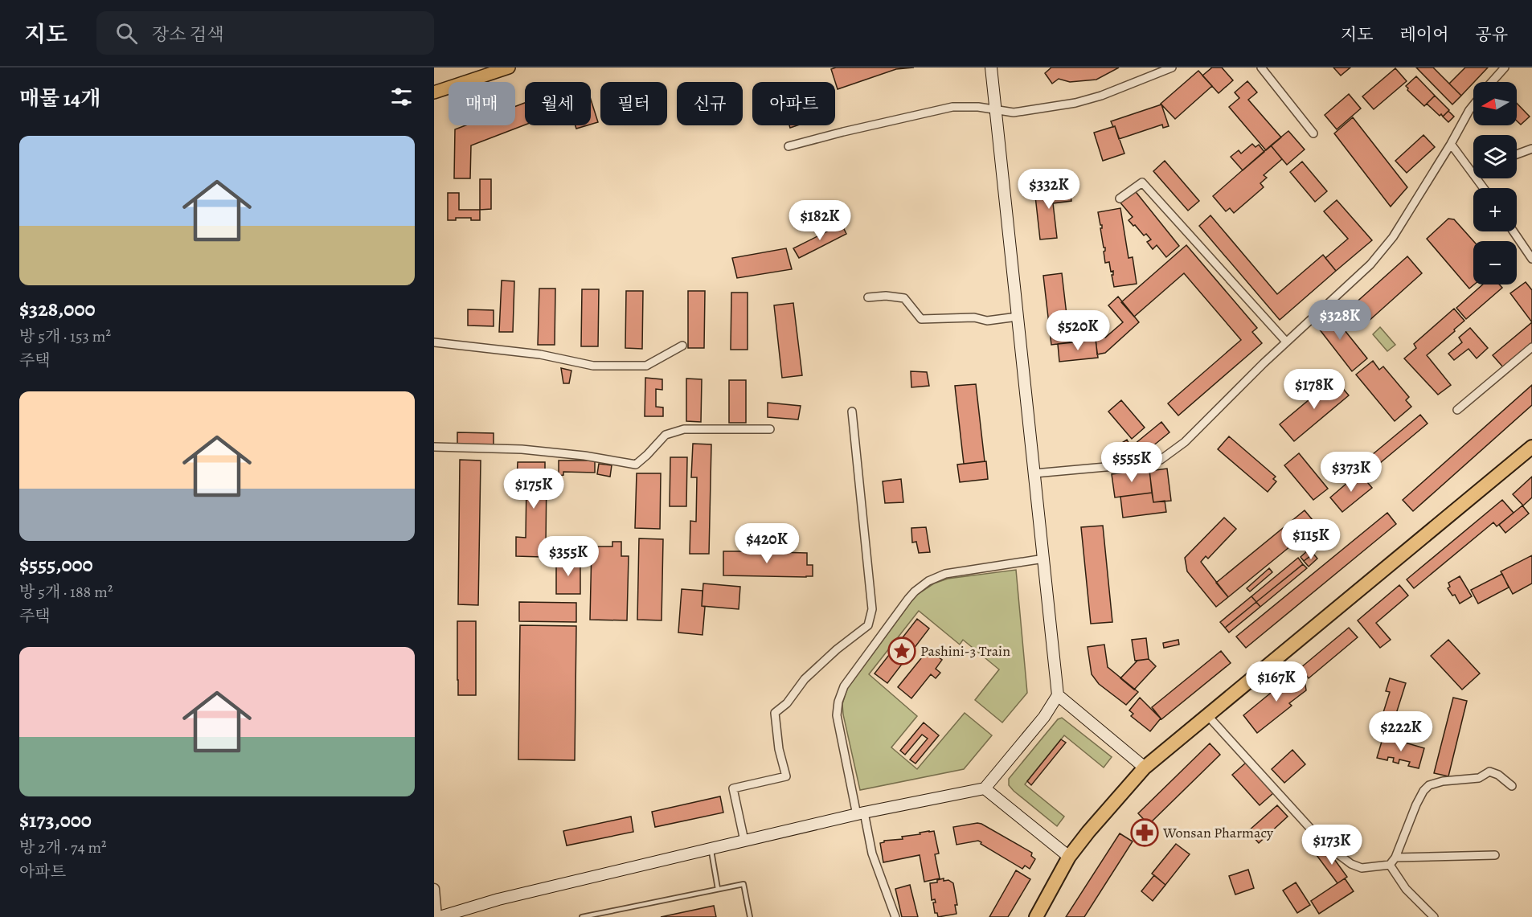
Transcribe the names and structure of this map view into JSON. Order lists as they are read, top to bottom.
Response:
{
  "places": {
    "place": ["Pashini-3 Train"],
    "pharmacy": ["Wonsan Pharmacy"]
  },
  "north": "left",
  "page": {
    "header": "지도",
    "search": "장소 검색",
    "nav": ["지도", "레이어", "공유"],
    "heading": "매물 14개",
    "map_buttons": ["+", "−"],
    "chip": [
      "매매",
      "월세",
      "필터",
      "신규",
      "아파트"
    ],
    "list": [
      {
        "name": "$328,000",
        "note": "방 5개 · 153 m² · 주택"
      },
      {
        "name": "$555,000",
        "note": "방 5개 · 188 m² · 주택"
      },
      {
        "name": "$173,000",
        "note": "방 2개 · 74 m² · 아파트"
      }
    ],
    "price": [
      "$332K",
      "$182K",
      "$328K",
      "$520K",
      "$178K",
      "$555K",
      "$373K",
      "$175K",
      "$115K",
      "$420K",
      "$355K",
      "$167K",
      "$222K",
      "$173K"
    ]
  }
}
